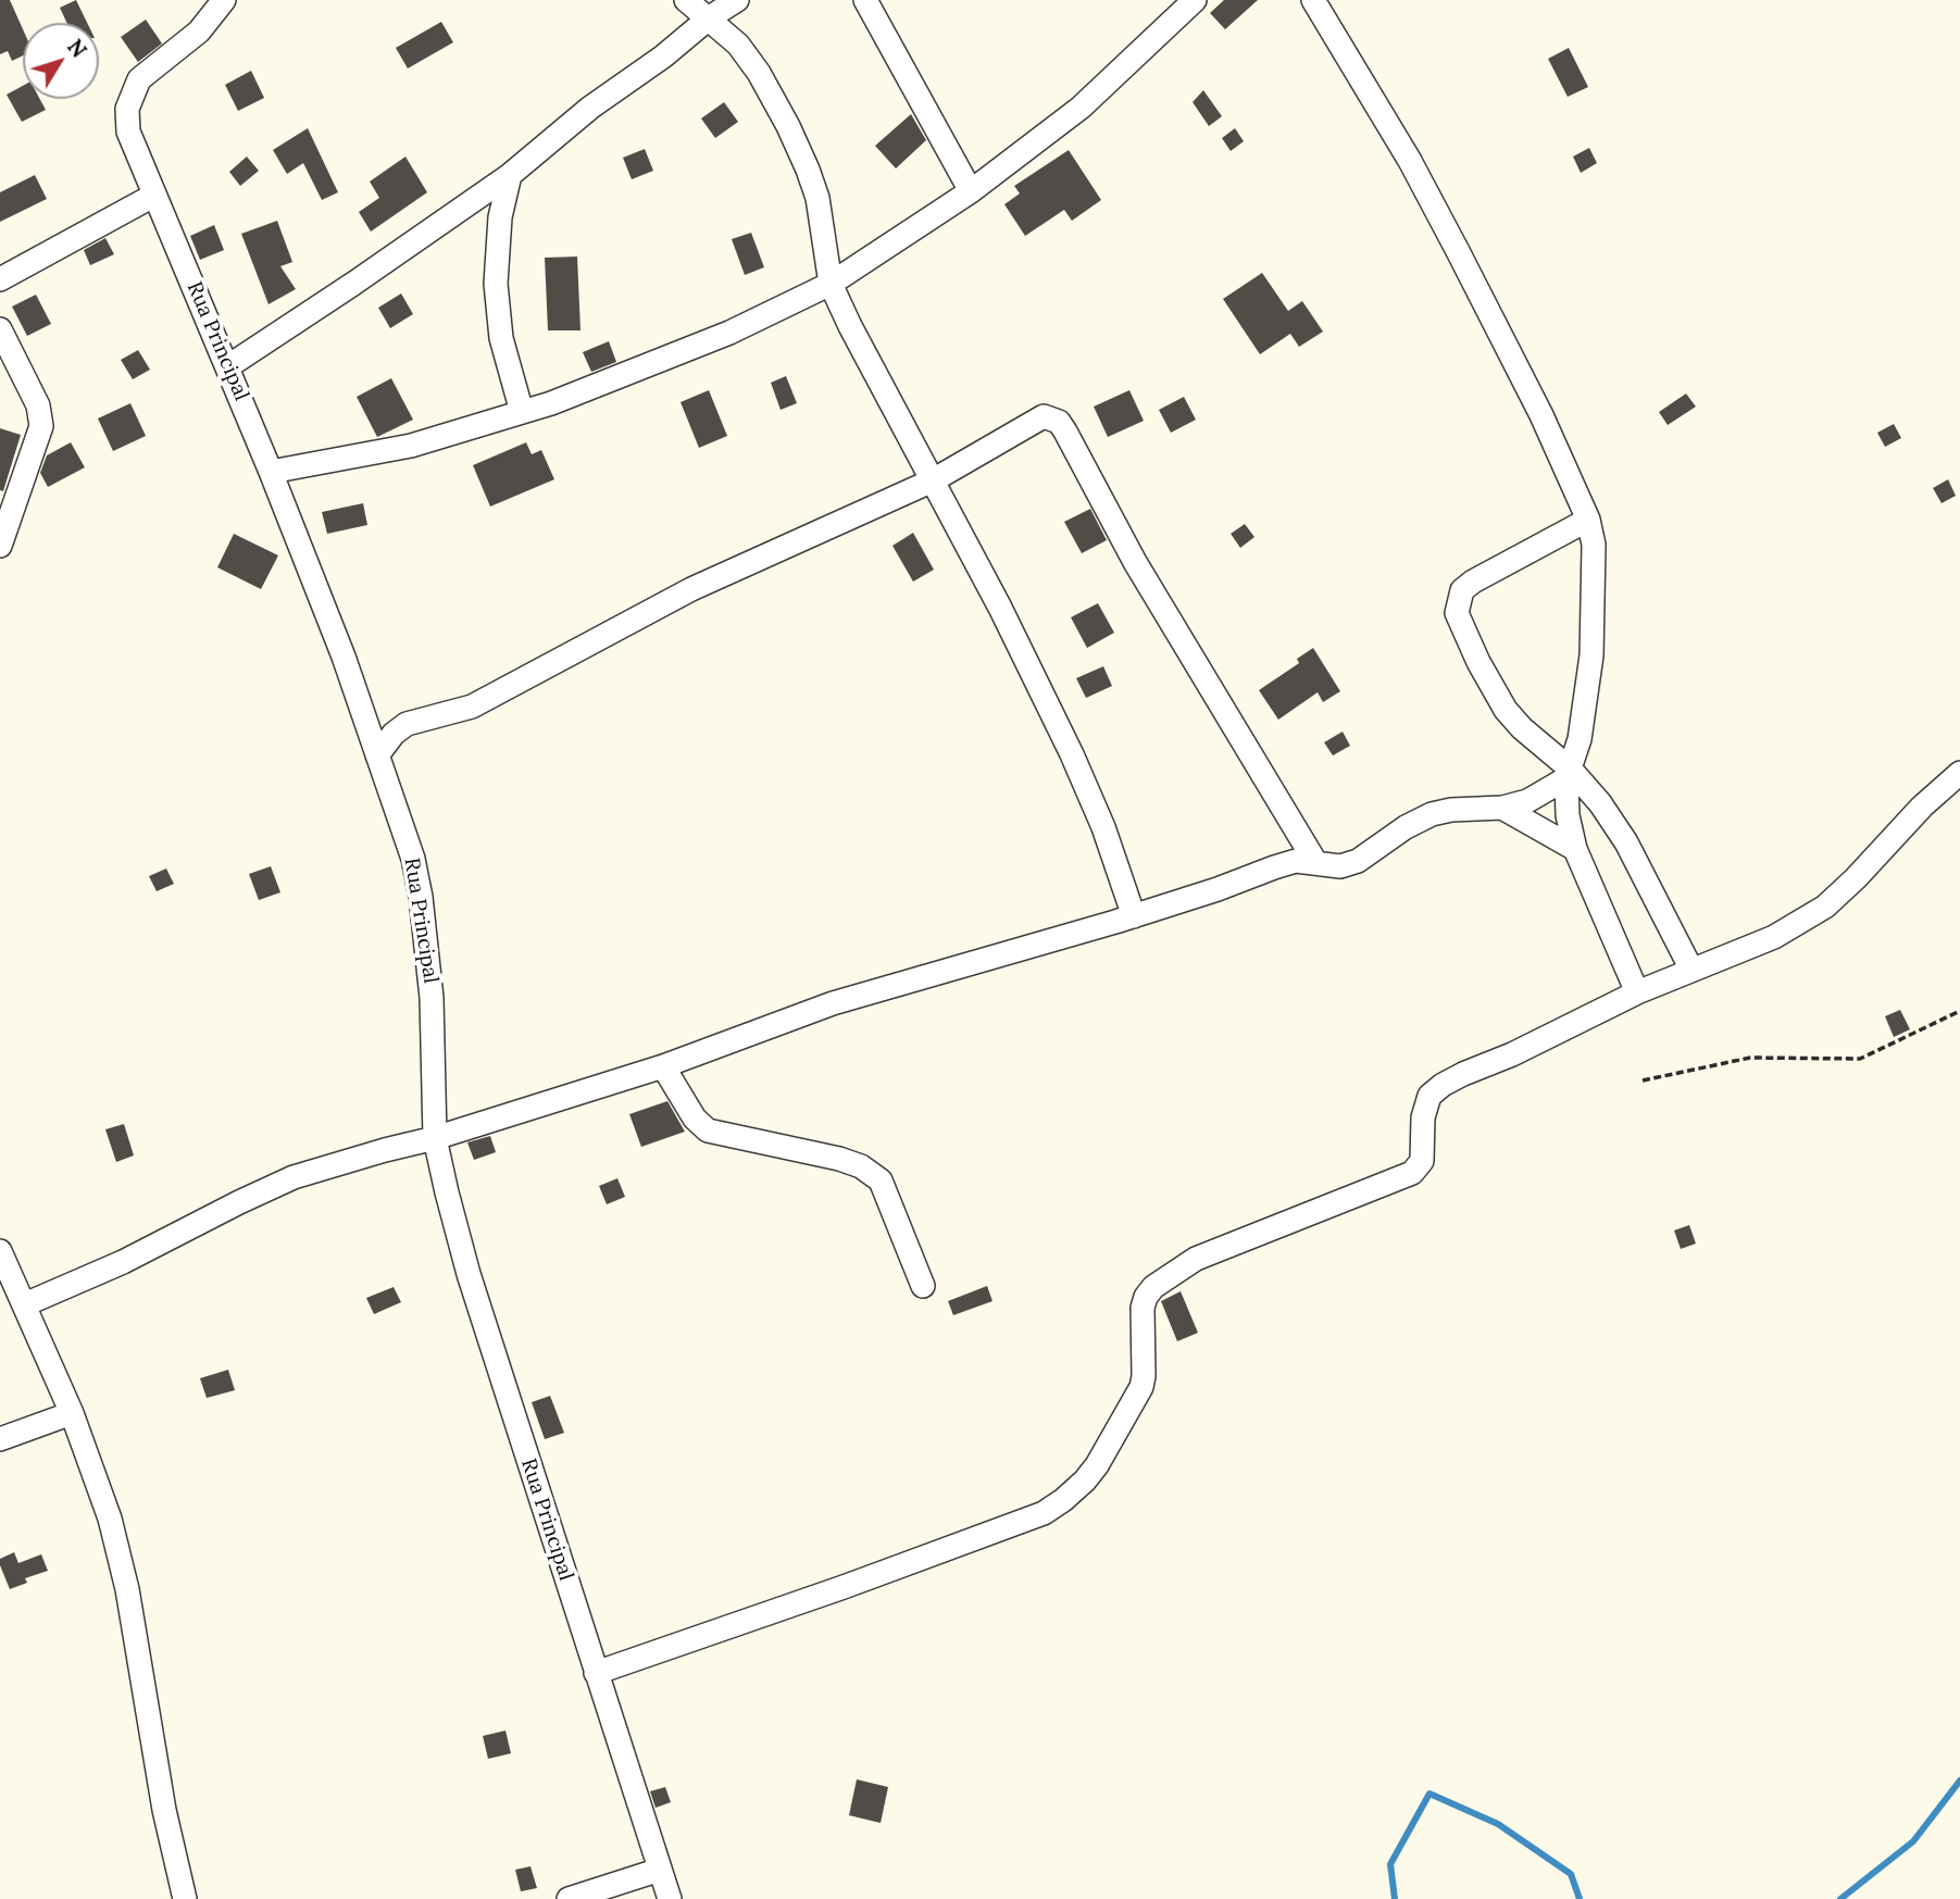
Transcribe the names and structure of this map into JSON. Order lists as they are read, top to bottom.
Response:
{
  "streets": {
    "street": ["Rua Principal"]
  },
  "north": "top right"
}
